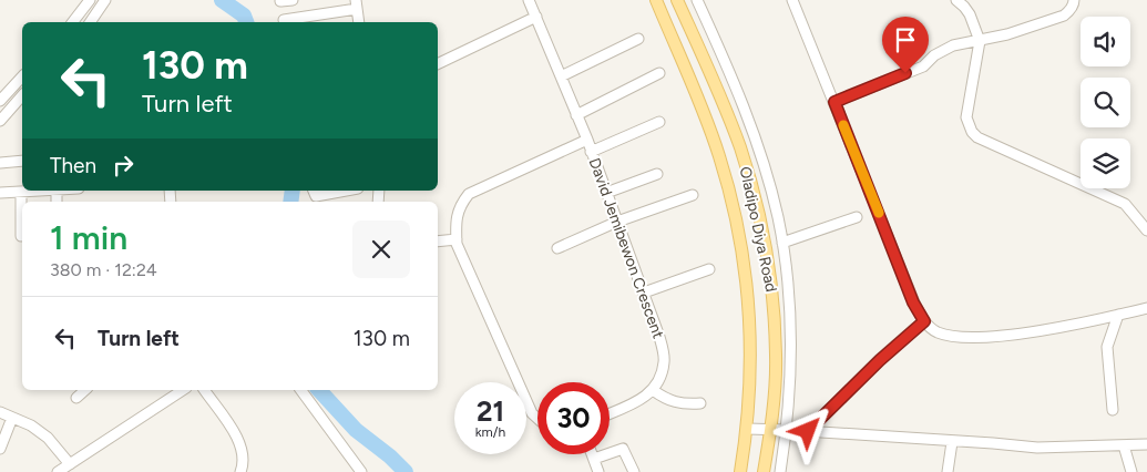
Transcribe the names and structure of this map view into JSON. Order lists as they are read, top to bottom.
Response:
{
  "streets": {
    "main road": ["Oladipo Diya Road"],
    "street": ["David Jemibewon Crescent"]
  },
  "page": {
    "turn": ["130 m", "Turn left"],
    "then": "Then",
    "heading": ["1 min", "380 m · 12:24"],
    "list": [
      {
        "name": "Turn left",
        "value": "130 m"
      }
    ],
    "speed": "21 km/h",
    "limit": "30"
  }
}
